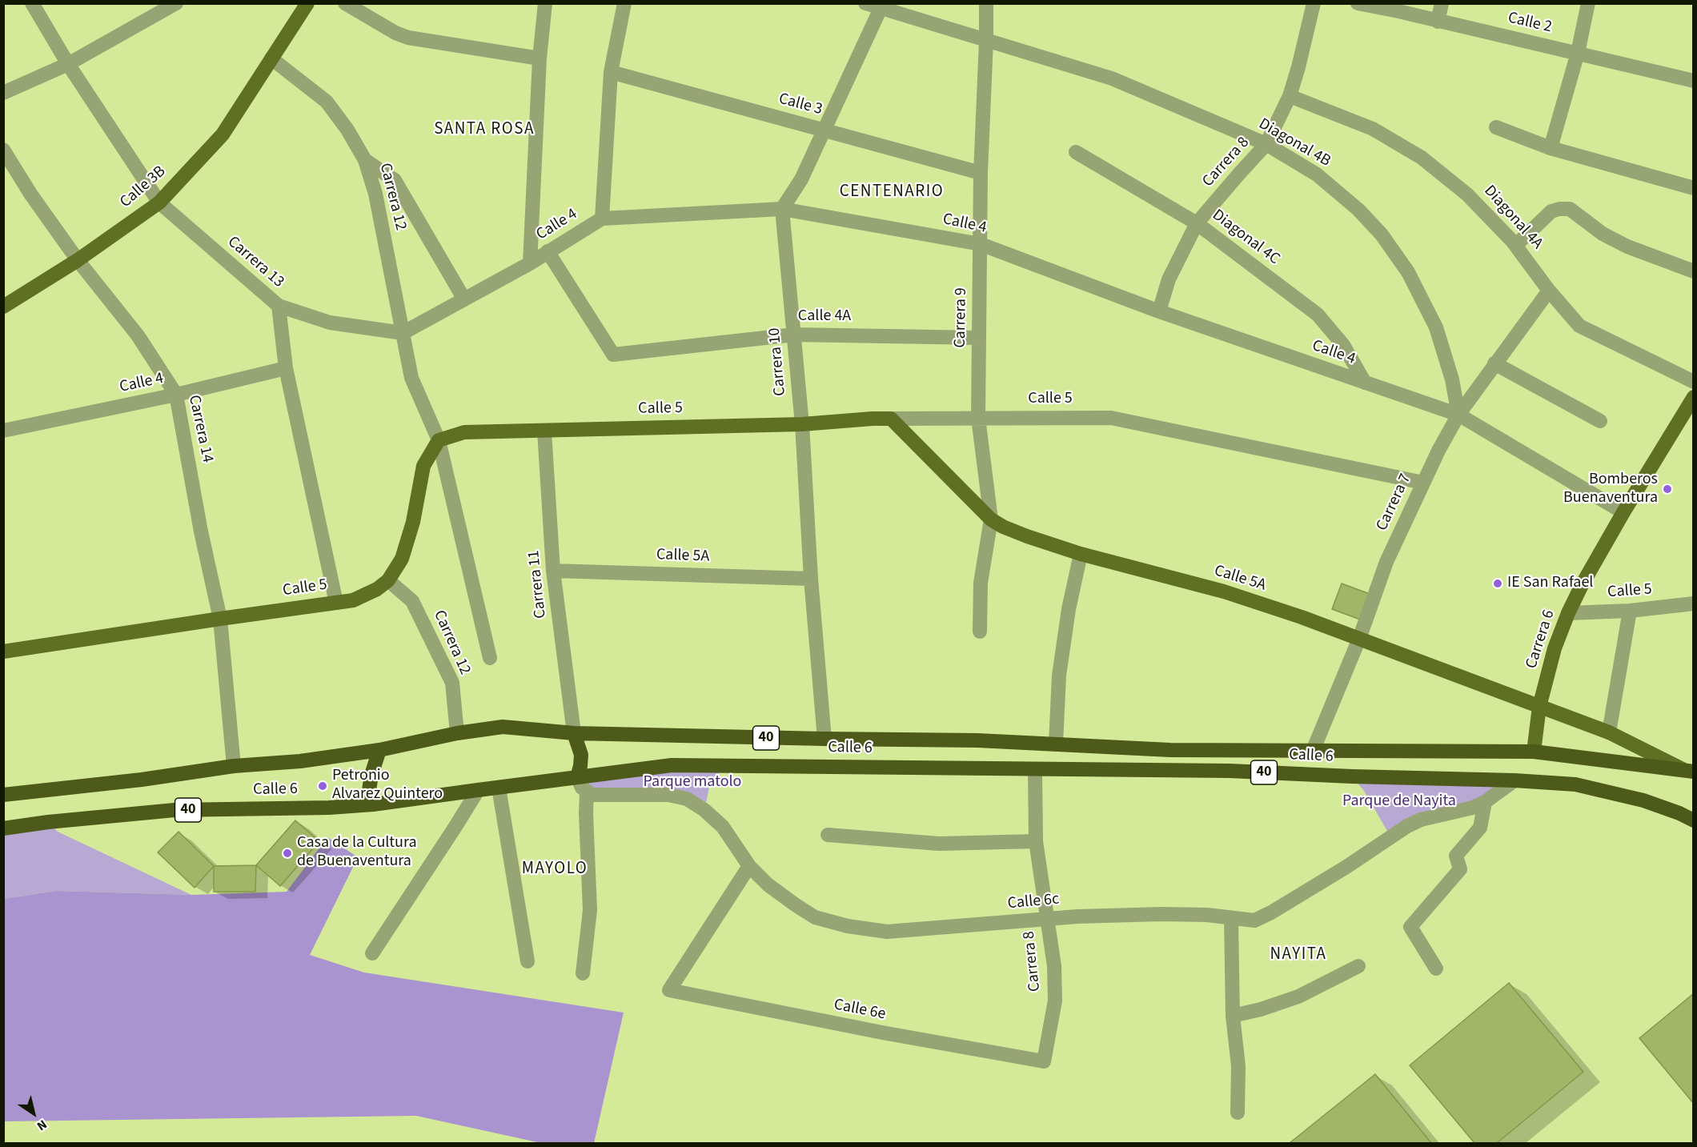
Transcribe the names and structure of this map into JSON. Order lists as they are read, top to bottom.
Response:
{
  "streets": {
    "highway": ["40", "Calle 6"],
    "main road": [
      "Calle 3B",
      "Calle 5",
      "Calle 5A",
      "Carrera 6"
    ],
    "street": [
      "Calle 2",
      "Calle 3",
      "Diagonal 4B",
      "Carrera 8",
      "Carrera 12",
      "Diagonal 4A",
      "Calle 4",
      "Diagonal 4C",
      "Carrera 13",
      "Calle 4A",
      "Carrera 9",
      "Carrera 10",
      "Carrera 14",
      "Carrera 7",
      "Carrera 11",
      "Calle 6c",
      "Calle 6e"
    ]
  },
  "crossings": [
    ["Calle 3", "Carrera 9"],
    ["Diagonal 4B", "Carrera 8"],
    ["Diagonal 4B", "Calle 4"],
    ["Diagonal 4B", "Carrera 9"],
    ["Diagonal 4B", "Carrera 7"],
    ["Carrera 8", "Diagonal 4A"],
    ["Carrera 8", "Calle 4"],
    ["Carrera 8", "Diagonal 4C"],
    ["Carrera 8", "Calle 6"],
    ["Carrera 8", "Calle 6c"],
    ["Carrera 8", "Calle 6e"],
    ["Calle 3B", "Carrera 12"],
    ["Calle 3B", "Carrera 13"],
    ["Calle 3B", "Carrera 14"],
    ["Carrera 12", "Calle 4"],
    ["Carrera 12", "Calle 5"],
    ["Carrera 12", "Calle 6"],
    ["Diagonal 4A", "Carrera 7"],
    ["Calle 4", "Diagonal 4C"],
    ["Calle 4", "Carrera 13"],
    ["Calle 4", "Calle 4A"],
    ["Calle 4", "Carrera 9"],
    ["Calle 4", "Carrera 10"],
    ["Calle 4", "Carrera 14"],
    ["Calle 4", "Carrera 7"],
    ["Calle 4", "Carrera 6"],
    ["Carrera 13", "Calle 5"],
    ["Calle 4A", "Carrera 9"],
    ["Calle 4A", "Carrera 10"],
    ["Carrera 9", "Calle 5"],
    ["Carrera 9", "Calle 5A"],
    ["Carrera 10", "Calle 5"],
    ["Carrera 10", "Calle 5A"],
    ["Carrera 10", "Calle 6"],
    ["Calle 5", "Carrera 14"],
    ["Calle 5", "Carrera 7"],
    ["Calle 5", "Calle 5A"],
    ["Calle 5", "Carrera 11"],
    ["Calle 5", "Carrera 6"],
    ["Carrera 14", "Calle 6"],
    ["Carrera 7", "Calle 5A"],
    ["Carrera 7", "Calle 6"],
    ["Calle 5A", "Carrera 11"],
    ["Calle 5A", "Carrera 6"],
    ["Calle 5A", "Calle 6"],
    ["Carrera 11", "Calle 6"],
    ["Carrera 6", "Calle 6"],
    ["Calle 6", "Calle 6c"],
    ["Calle 6c", "Calle 6e"]
  ],
  "districts": [
    "SANTA ROSA",
    "CENTENARIO",
    "MAYOLO",
    "NAYITA"
  ],
  "parks": ["Parque matolo", "Parque de Nayita"],
  "places": [
    "Bomberos Buenaventura",
    "IE San Rafael",
    "Petronio Alvarez Quintero",
    "Casa de la Cultura de Buenaventura"
  ],
  "north": "bottom right"
}
